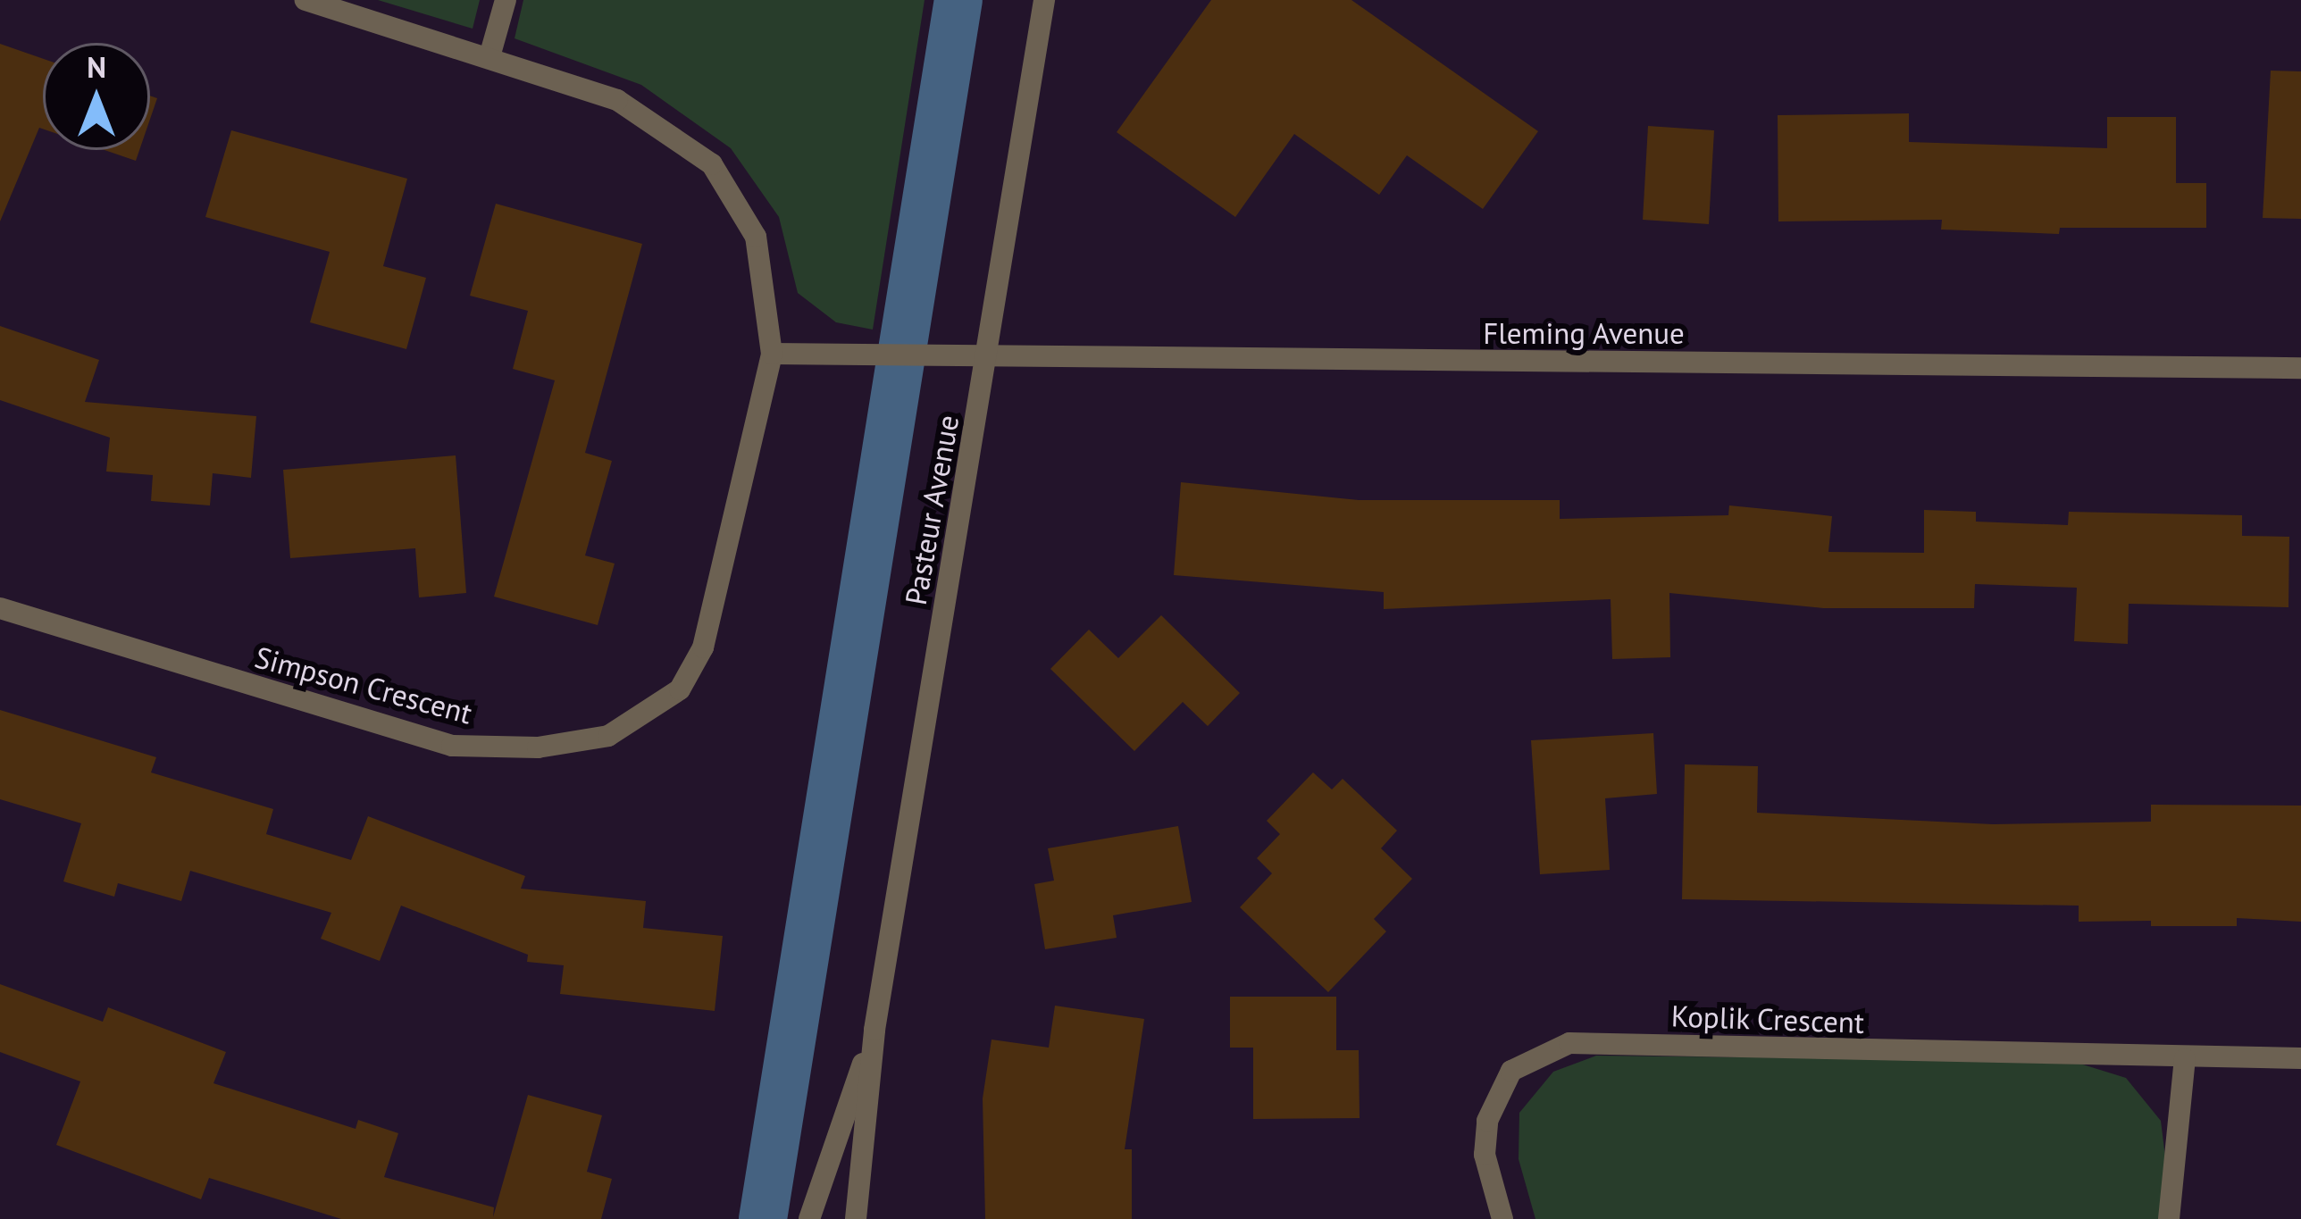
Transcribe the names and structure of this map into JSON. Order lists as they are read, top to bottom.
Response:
{
  "streets": {
    "street": [
      "Fleming Avenue",
      "Pasteur Avenue",
      "Simpson Crescent",
      "Koplik Crescent"
    ]
  },
  "crossings": [
    ["Fleming Avenue", "Pasteur Avenue"],
    ["Fleming Avenue", "Simpson Crescent"]
  ],
  "north": "top"
}
